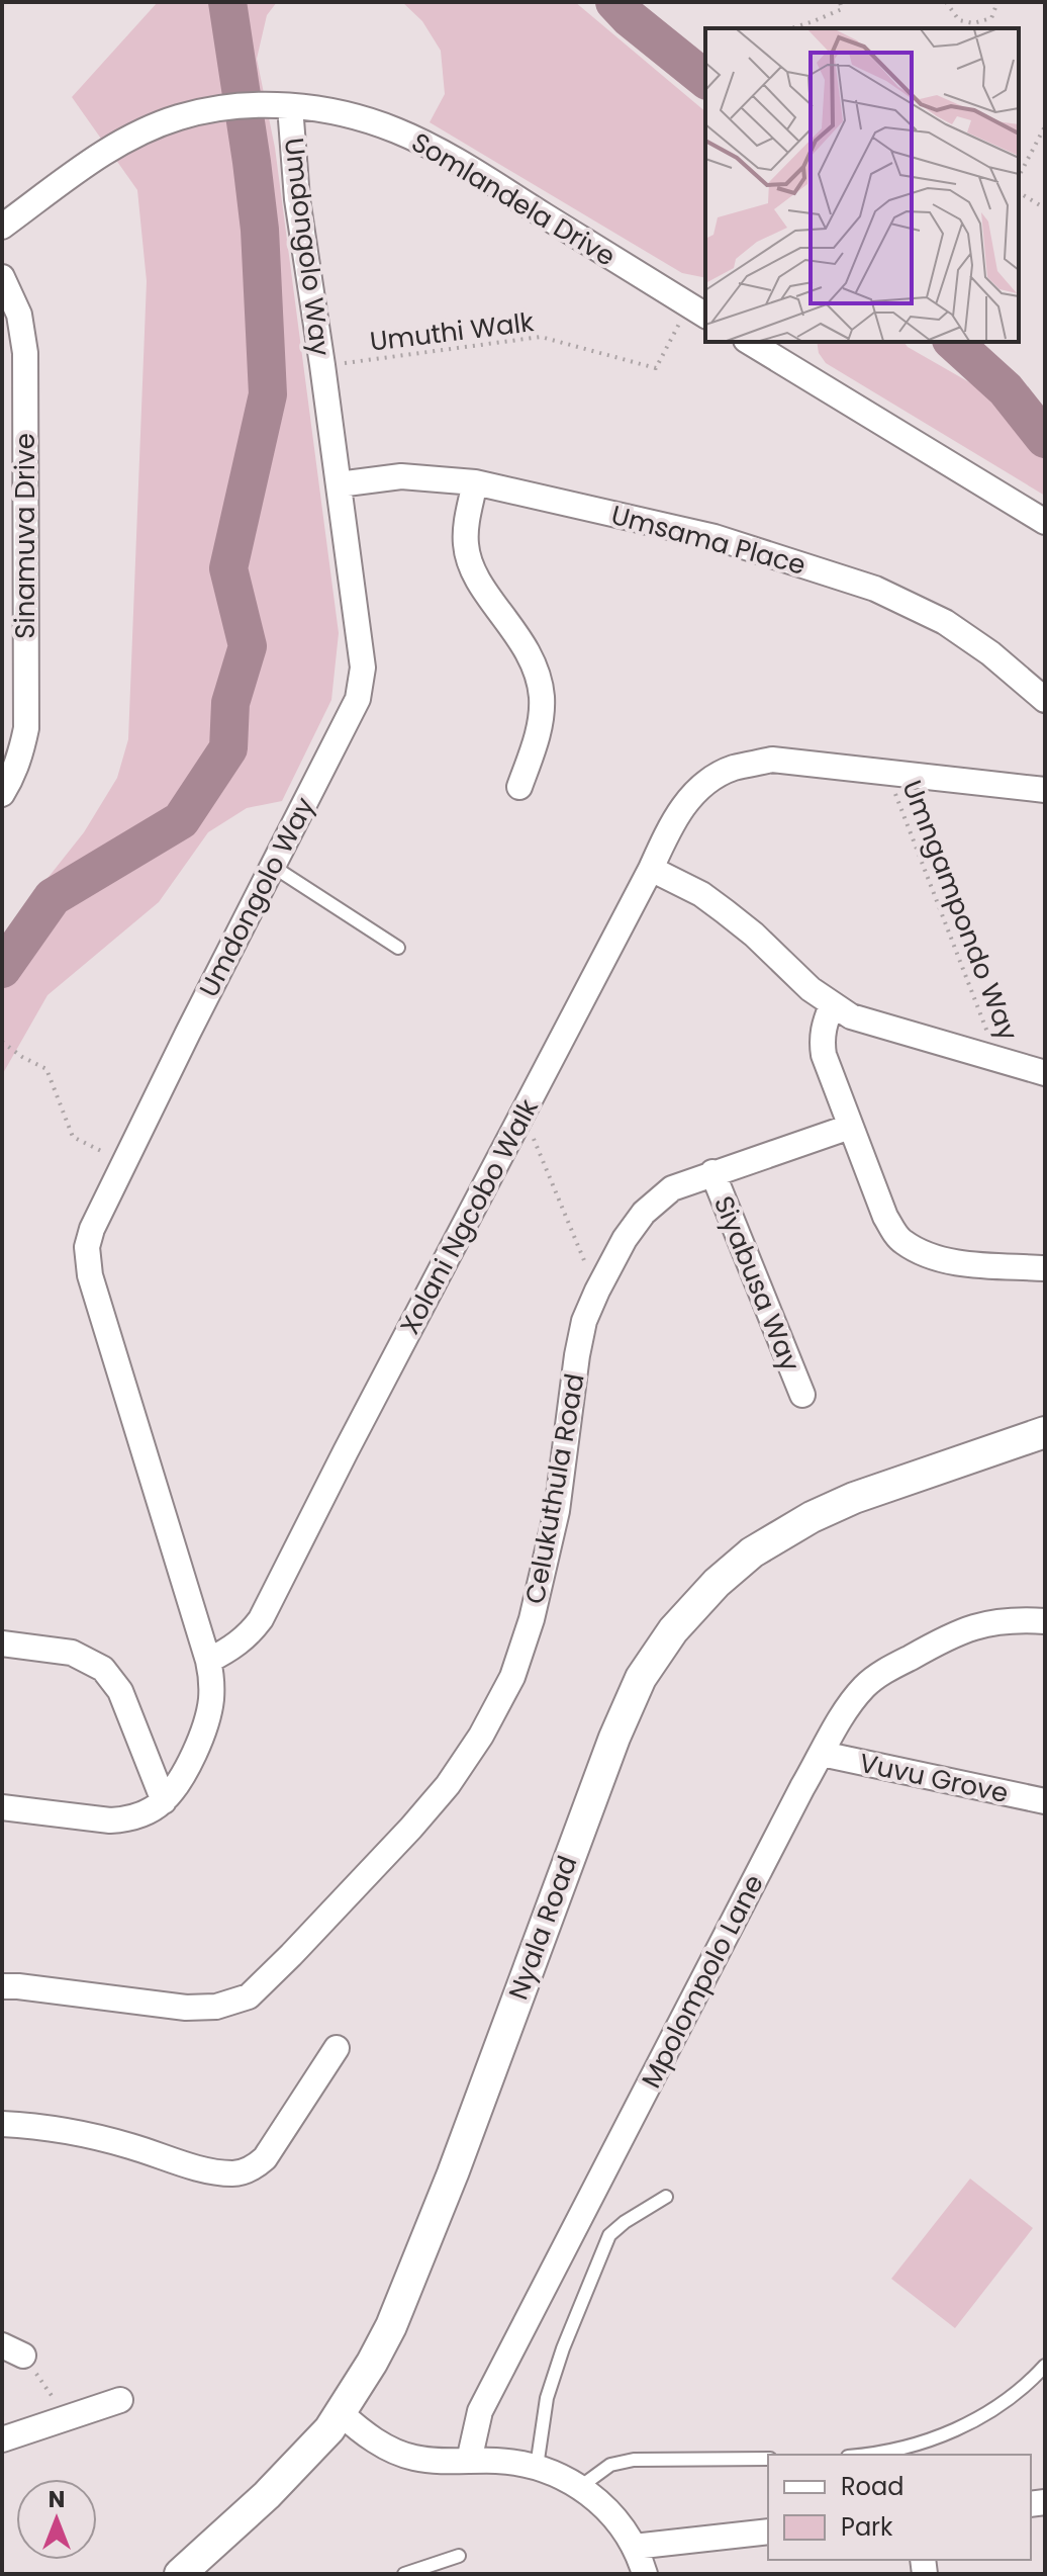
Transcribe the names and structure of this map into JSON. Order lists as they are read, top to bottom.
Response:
{
  "streets": {
    "street": [
      "Somlandela Drive",
      "Umdongolo Way",
      "Sinamuva Drive",
      "Umsama Place",
      "Xolani Ngcobo Walk",
      "Siyabusa Way",
      "Celukuthula Road",
      "Vuvu Grove",
      "Nyala Road",
      "Mpolompolo Lane"
    ],
    "path": ["Umuthi Walk", "Umngampondo Way"]
  },
  "crossings": [
    ["Somlandela Drive", "Umdongolo Way"],
    ["Somlandela Drive", "Umuthi Walk"],
    ["Umdongolo Way", "Umuthi Walk"],
    ["Umdongolo Way", "Umsama Place"],
    ["Umdongolo Way", "Xolani Ngcobo Walk"],
    ["Umngampondo Way", "Xolani Ngcobo Walk"],
    ["Siyabusa Way", "Celukuthula Road"],
    ["Vuvu Grove", "Mpolompolo Lane"]
  ],
  "legend": ["Road", "Park"],
  "north": "top"
}
